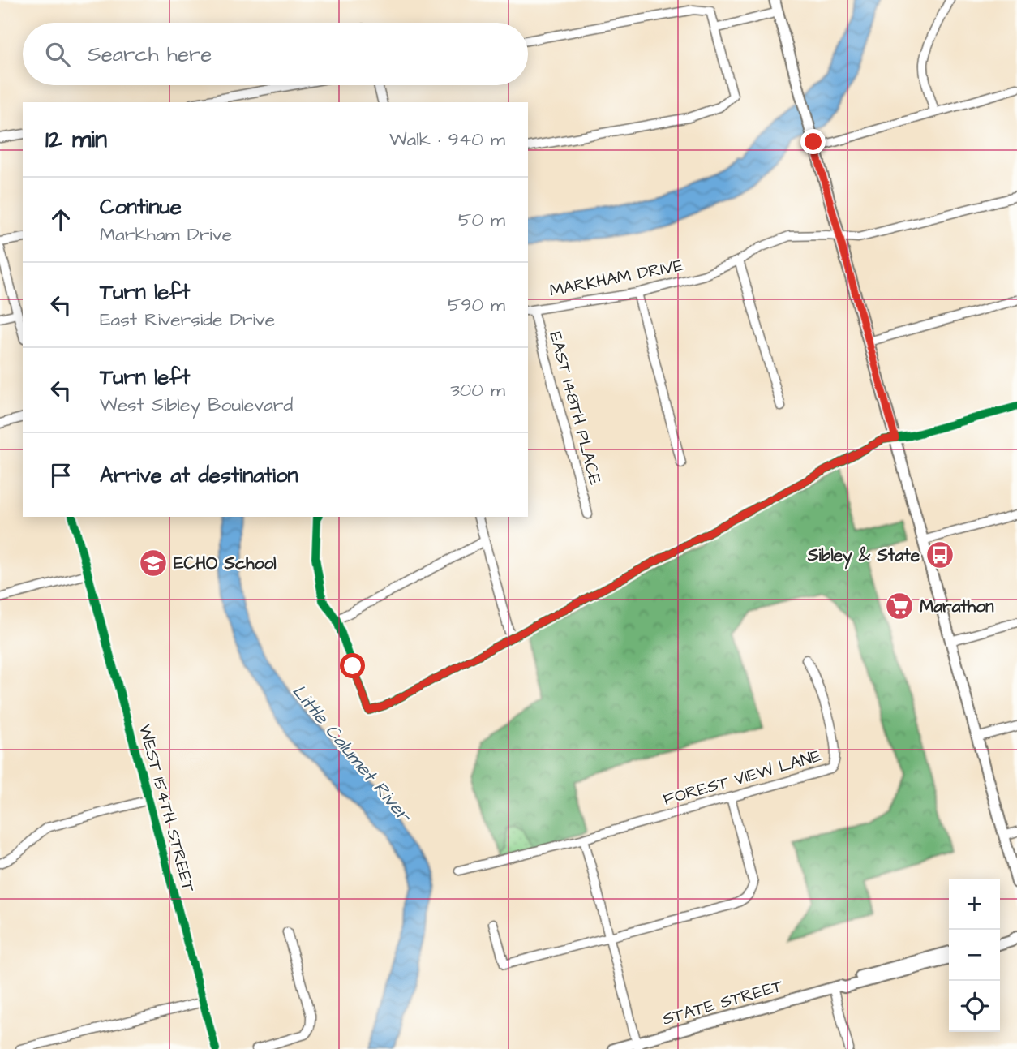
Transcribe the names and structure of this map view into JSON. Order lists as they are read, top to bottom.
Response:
{
  "streets": {
    "main road": ["STATE STREET"],
    "street": [
      "MARKHAM DRIVE",
      "EAST 148TH PLACE",
      "FOREST VIEW LANE",
      "WEST 154TH STREET"
    ]
  },
  "crossings": [
    ["MARKHAM DRIVE", "EAST 148TH PLACE"]
  ],
  "water": ["Little Calumet River"],
  "places": {
    "bus stop": ["Sibley & State"],
    "school or university": ["ECHO School"],
    "supermarket": ["Marathon"]
  },
  "page": {
    "search": "Search here",
    "heading": ["12 min", "Walk · 940 m"],
    "list": [
      ["Continue", "Markham Drive", "50 m"],
      ["Turn left", "East Riverside Drive", "590 m"],
      ["Turn left", "West Sibley Boulevard", "300 m"],
      "Arrive at destination"
    ],
    "map_buttons": ["+", "−"]
  }
}
